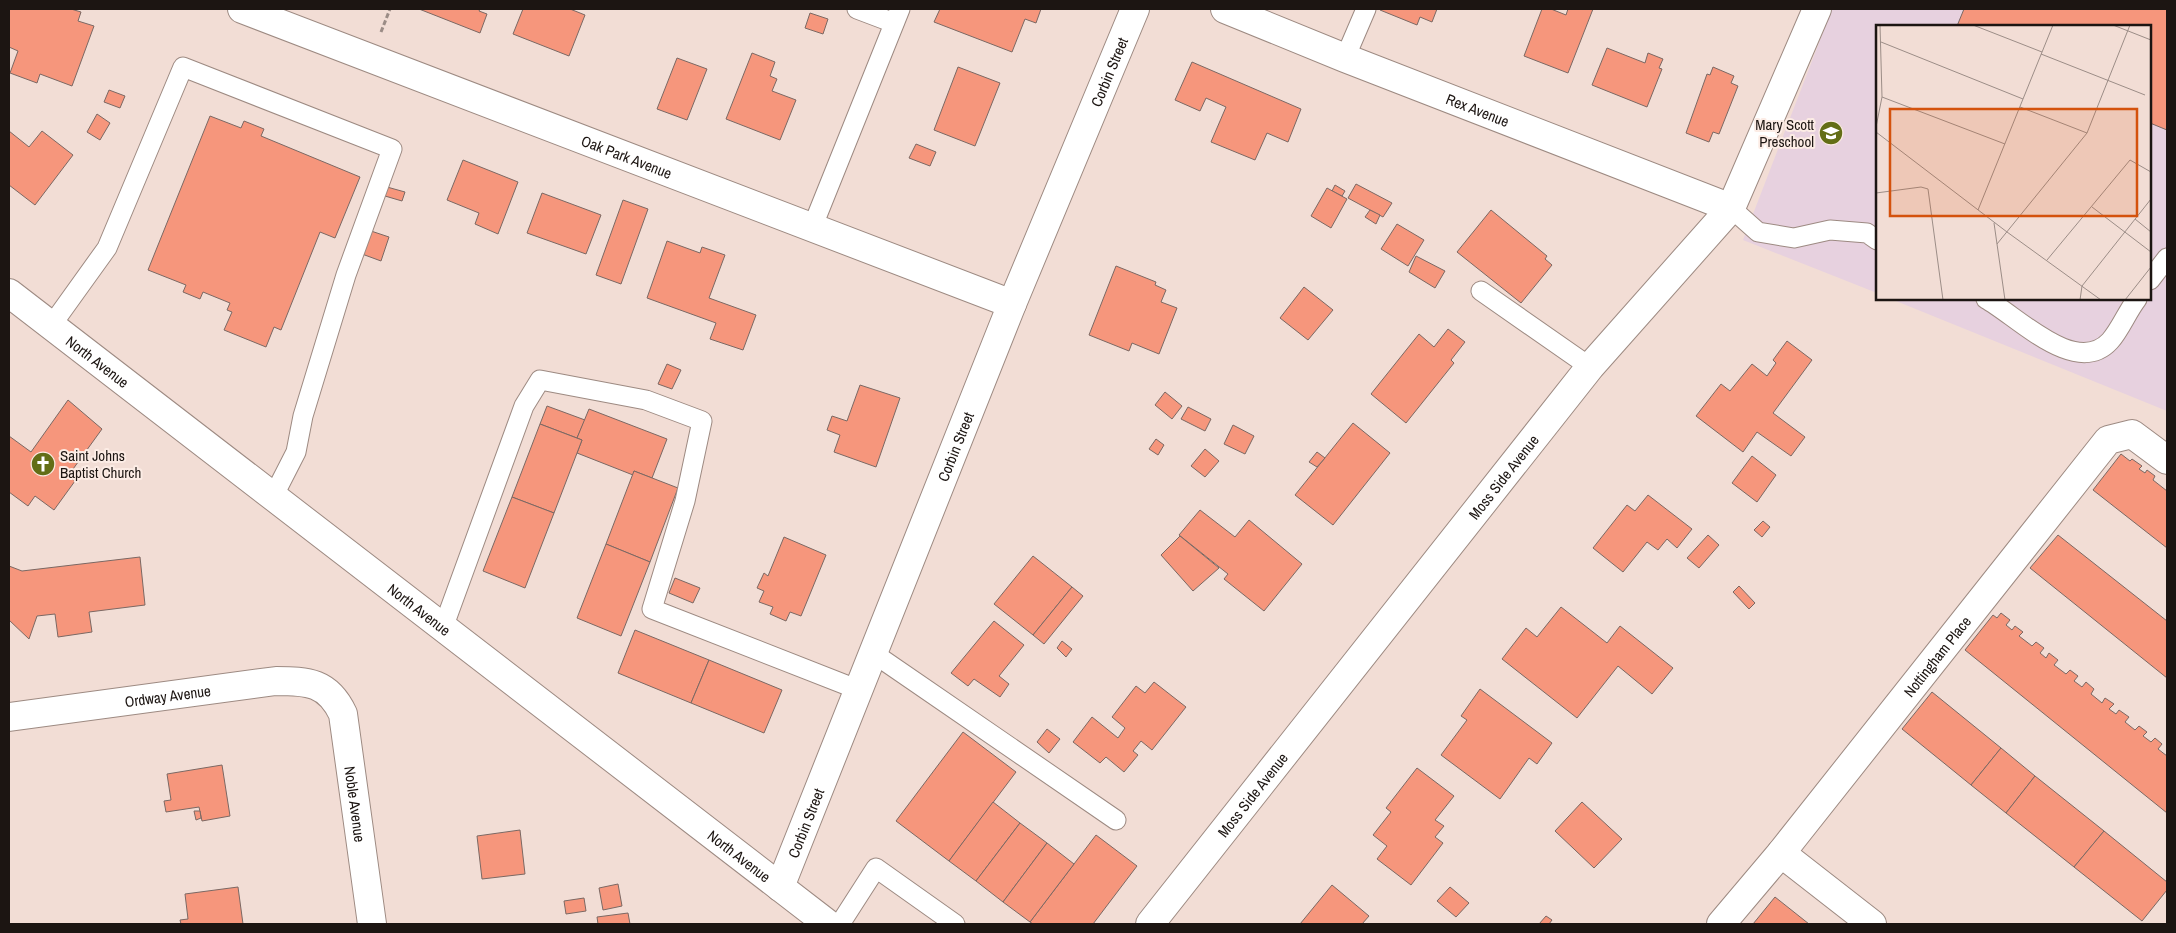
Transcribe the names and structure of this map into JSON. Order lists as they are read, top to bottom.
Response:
{
  "streets": {
    "street": [
      "Corbin Street",
      "Rex Avenue",
      "Oak Park Avenue",
      "North Avenue",
      "Moss Side Avenue",
      "Nottingham Place",
      "Ordway Avenue",
      "Noble Avenue"
    ]
  },
  "crossings": [
    ["Corbin Street", "Oak Park Avenue"],
    ["Corbin Street", "North Avenue"],
    ["Rex Avenue", "Moss Side Avenue"],
    ["Ordway Avenue", "Noble Avenue"]
  ],
  "places": {
    "school or university": ["Mary Scott Preschool"],
    "church": ["Saint Johns Baptist Church"]
  }
}
